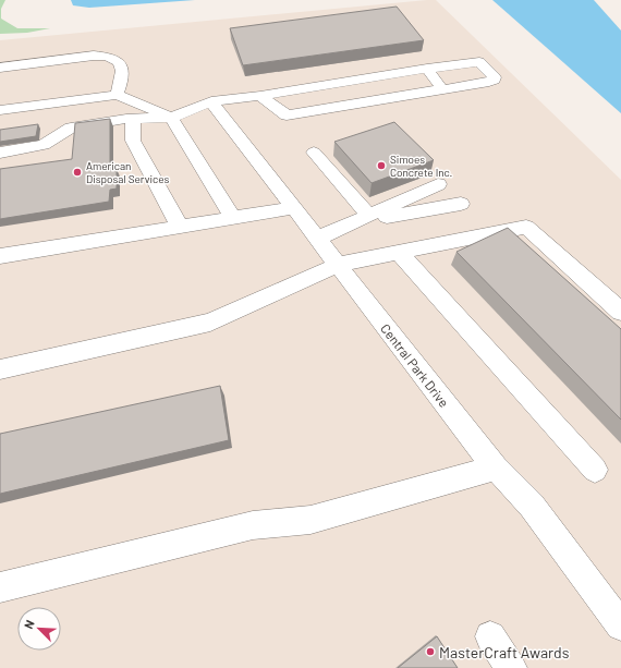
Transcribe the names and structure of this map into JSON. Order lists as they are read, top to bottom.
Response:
{
  "streets": {
    "street": ["Central Park Drive"]
  },
  "places": ["Simoes Concrete Inc.", "American Disposal Services", "MasterCraft Awards"],
  "north": "top left"
}
